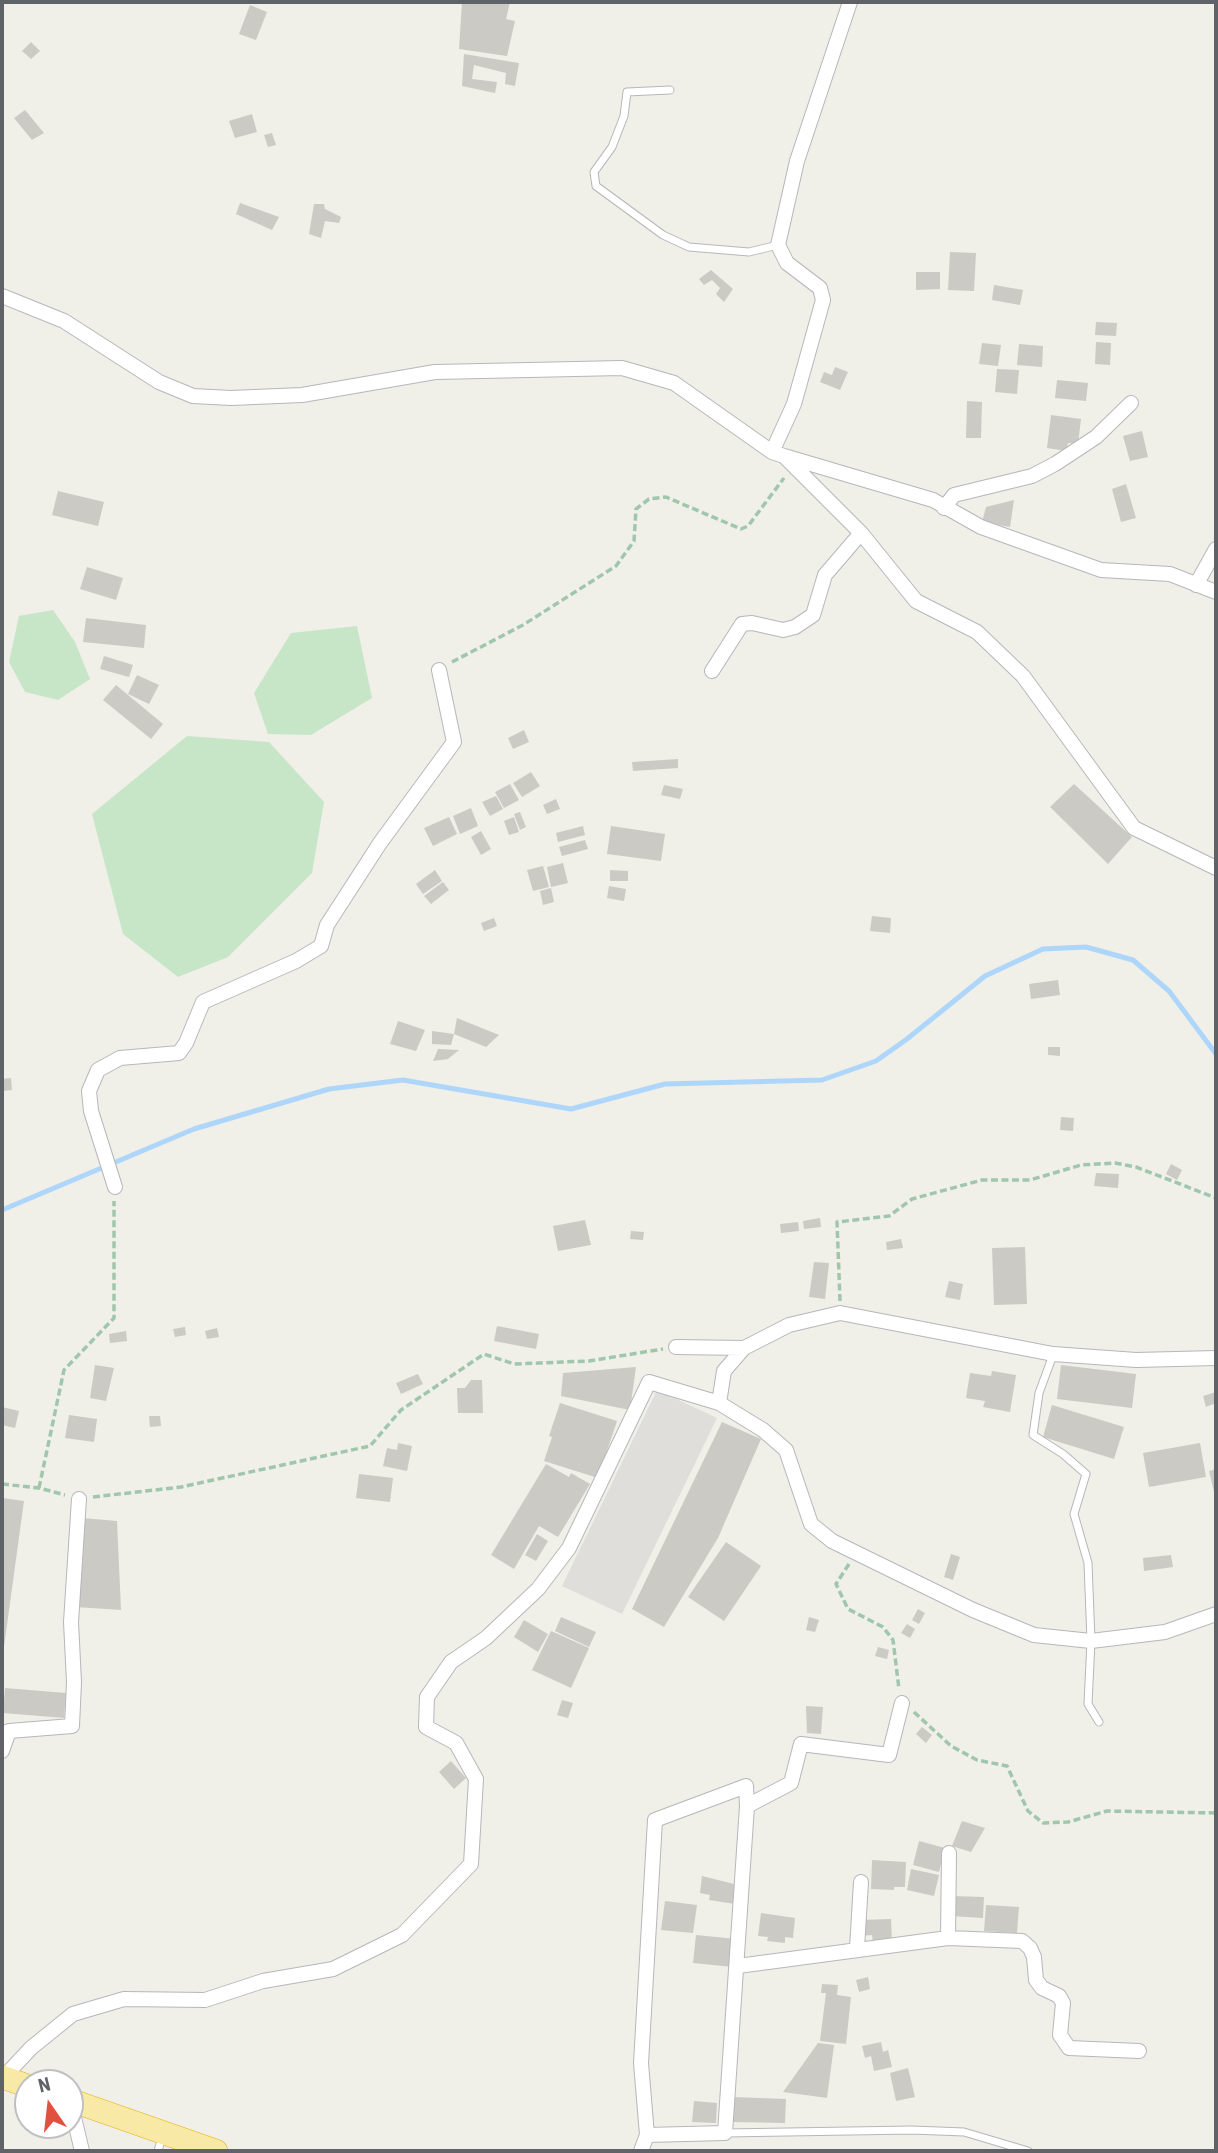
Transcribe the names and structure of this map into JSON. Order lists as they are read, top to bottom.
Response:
{
  "north": "top"
}
